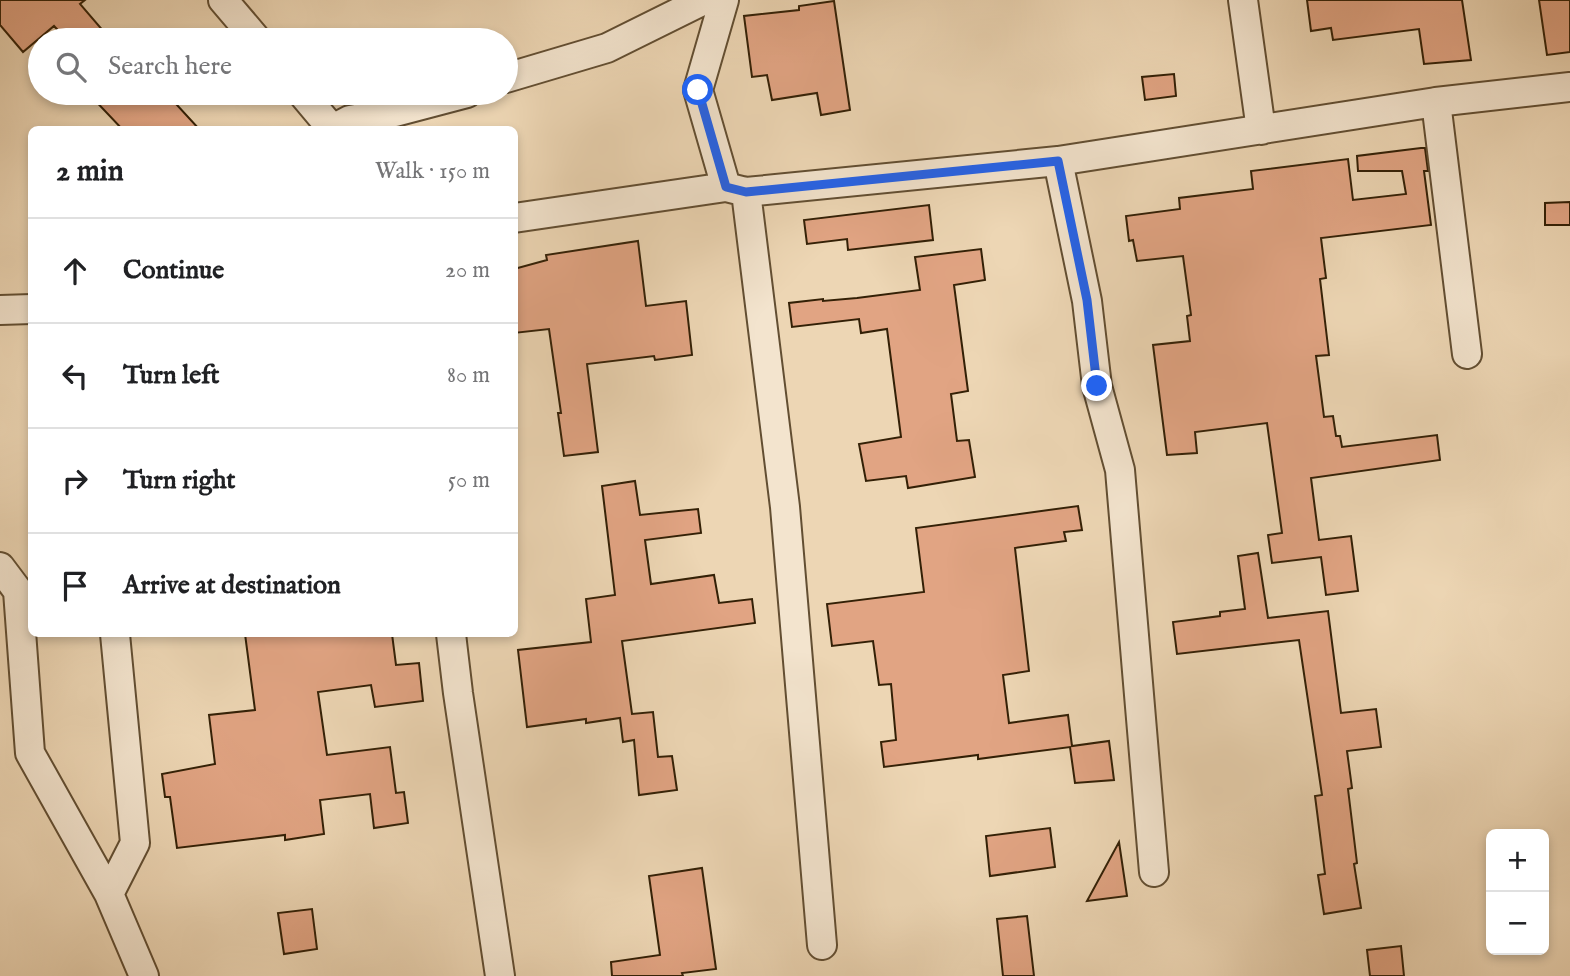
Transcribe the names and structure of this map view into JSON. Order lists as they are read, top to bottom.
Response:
{
  "page": {
    "search": "Search here",
    "heading": ["2 min", "Walk · 150 m"],
    "list": [
      ["Continue", "20 m"],
      ["Turn left", "80 m"],
      ["Turn right", "50 m"],
      "Arrive at destination"
    ],
    "map_buttons": ["+", "−"]
  }
}
